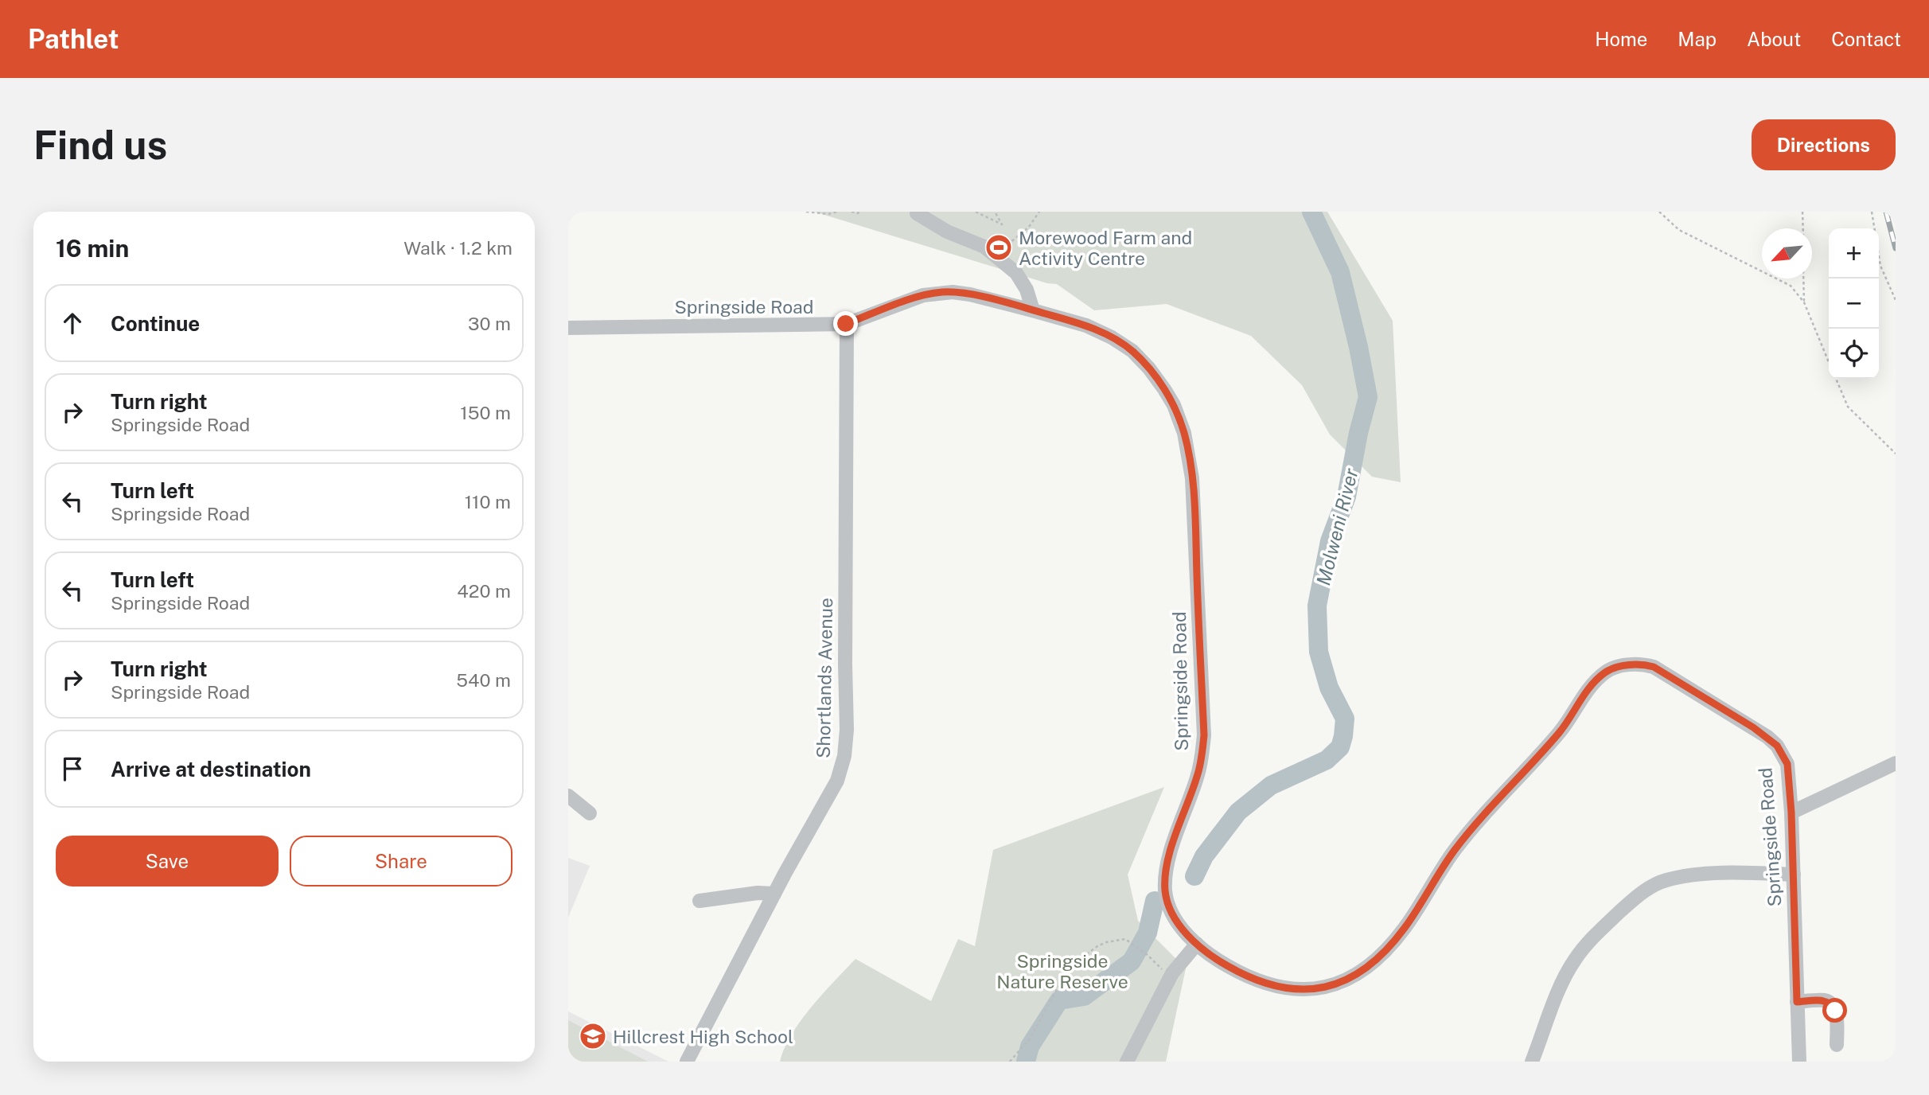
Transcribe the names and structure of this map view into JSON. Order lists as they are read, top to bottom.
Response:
{
  "streets": {
    "street": ["Springside Road", "Shortlands Avenue"]
  },
  "crossings": [
    ["Springside Road", "Shortlands Avenue"]
  ],
  "water": ["Molweni River"],
  "parks": ["Springside Nature Reserve"],
  "places": {
    "sports": ["Morewood Farm and Activity Centre"],
    "school or university": ["Hillcrest High School"]
  },
  "north": "bottom left",
  "page": {
    "header": "Pathlet",
    "nav": [
      "Home",
      "Map",
      "About",
      "Contact"
    ],
    "buttons": [
      "Directions",
      ["Save", "Share"]
    ],
    "title": "Find us",
    "heading": ["16 min", "Walk · 1.2 km"],
    "map_buttons": ["+", "−"],
    "list": [
      ["Continue", "30 m"],
      ["Turn right", "Springside Road", "150 m"],
      ["Turn left", "Springside Road", "110 m"],
      ["Turn left", "Springside Road", "420 m"],
      ["Turn right", "Springside Road", "540 m"],
      "Arrive at destination"
    ]
  }
}
